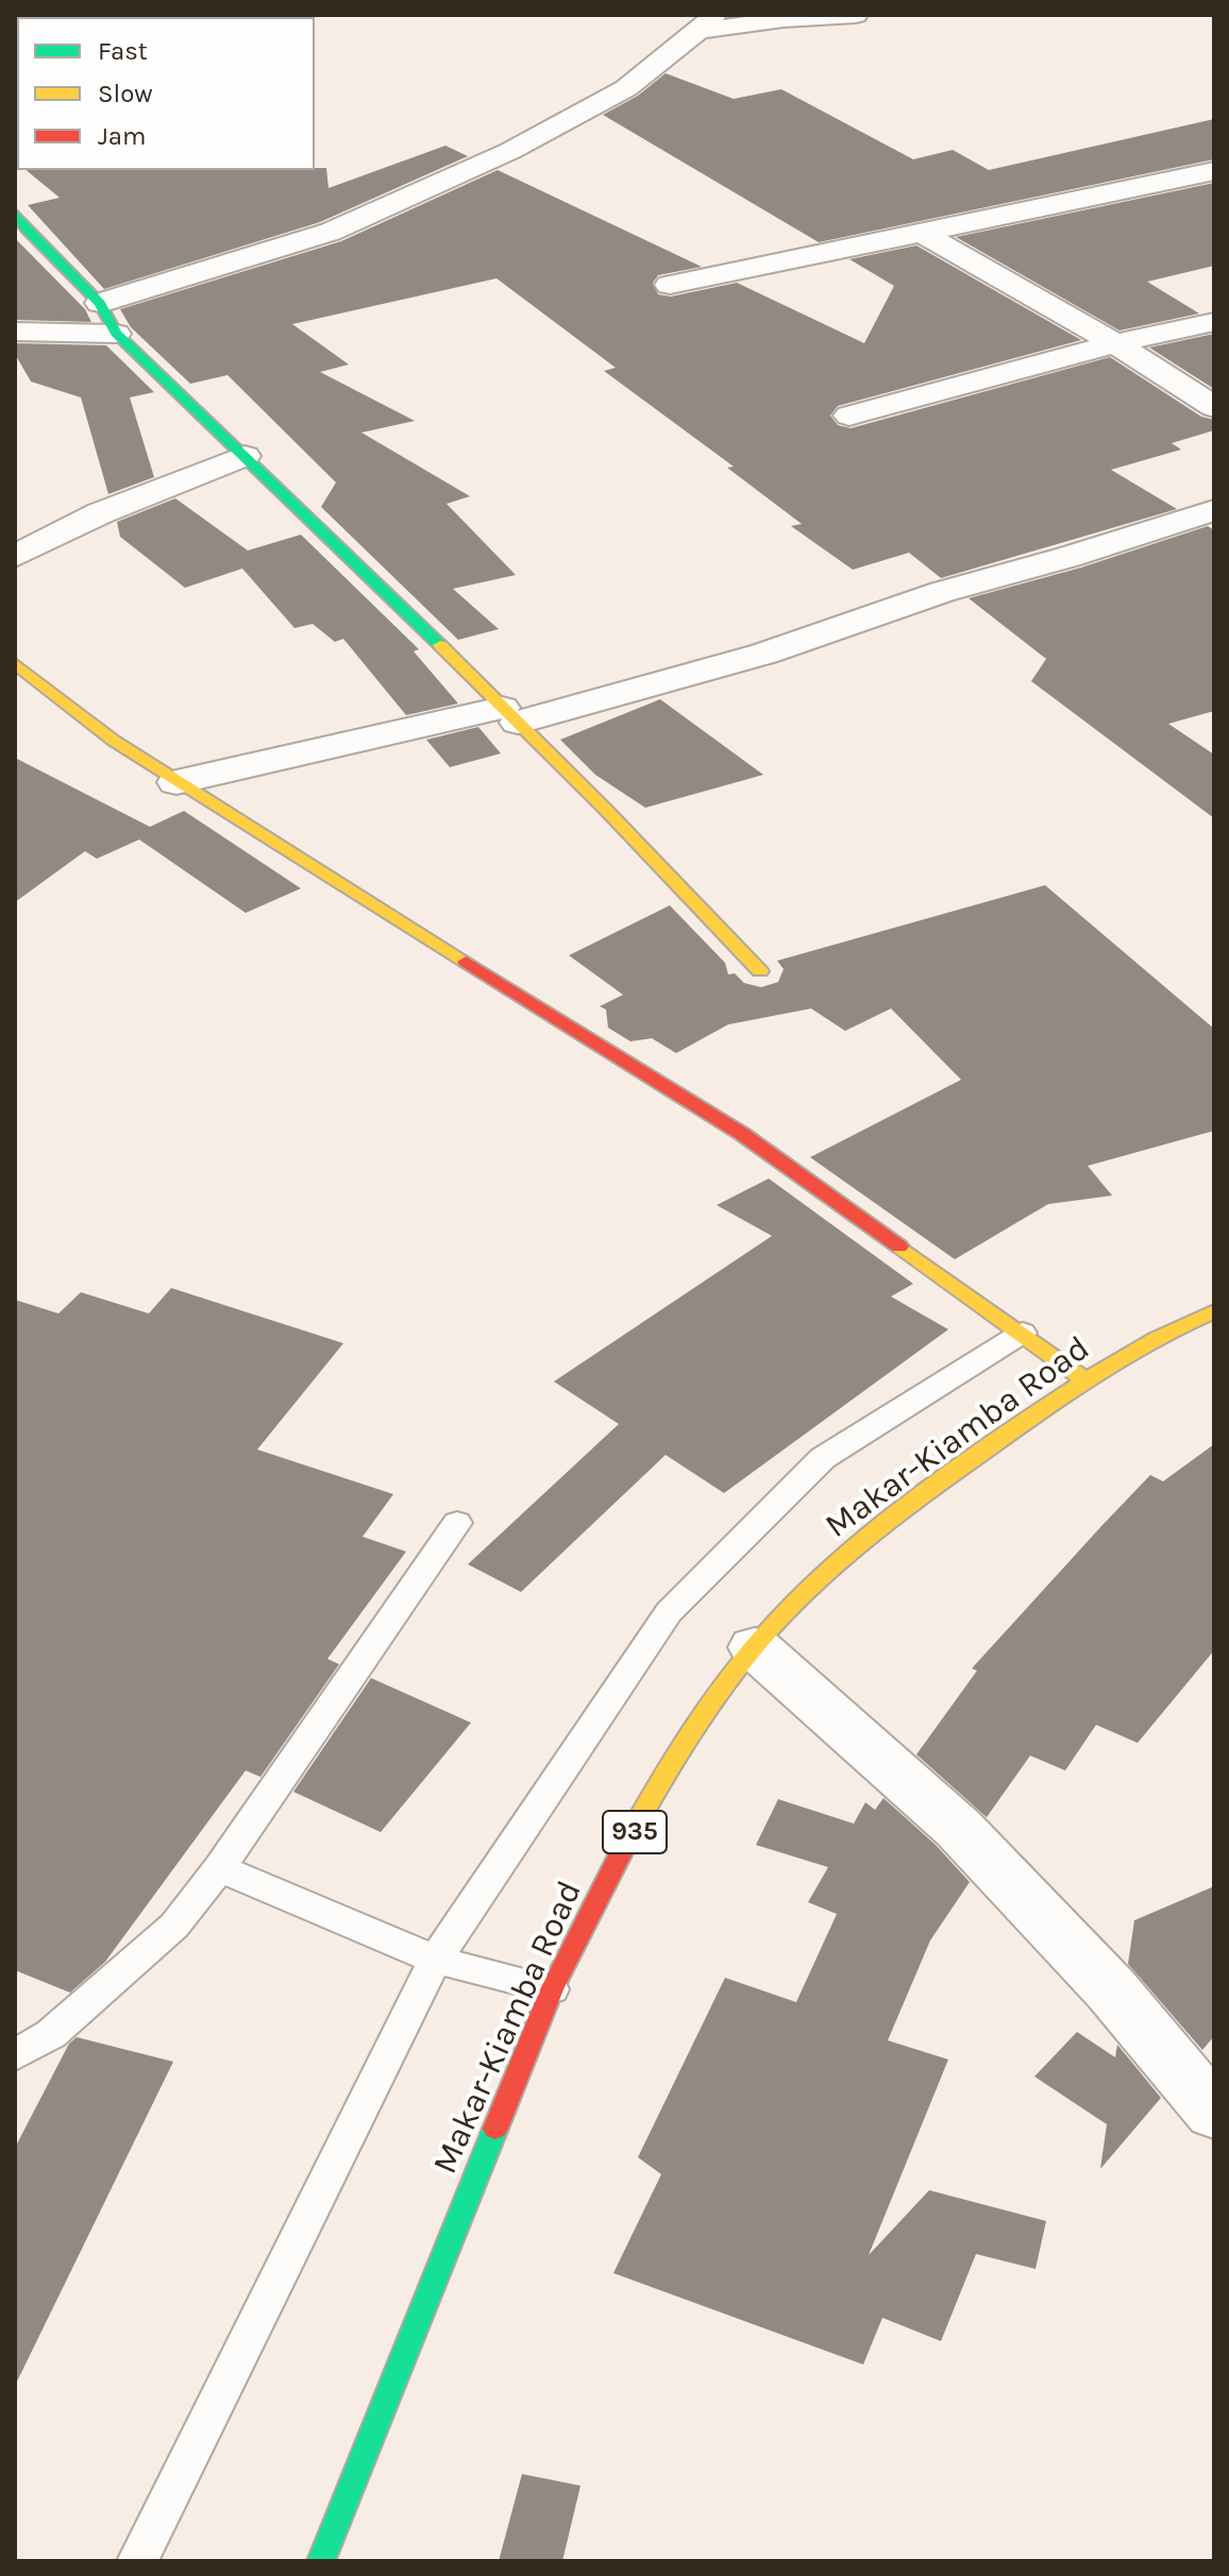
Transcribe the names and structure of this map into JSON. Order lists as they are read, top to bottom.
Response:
{
  "streets": {
    "street": ["Makar-Kiamba Road", "935"]
  },
  "legend": ["Fast", "Slow", "Jam"]
}
